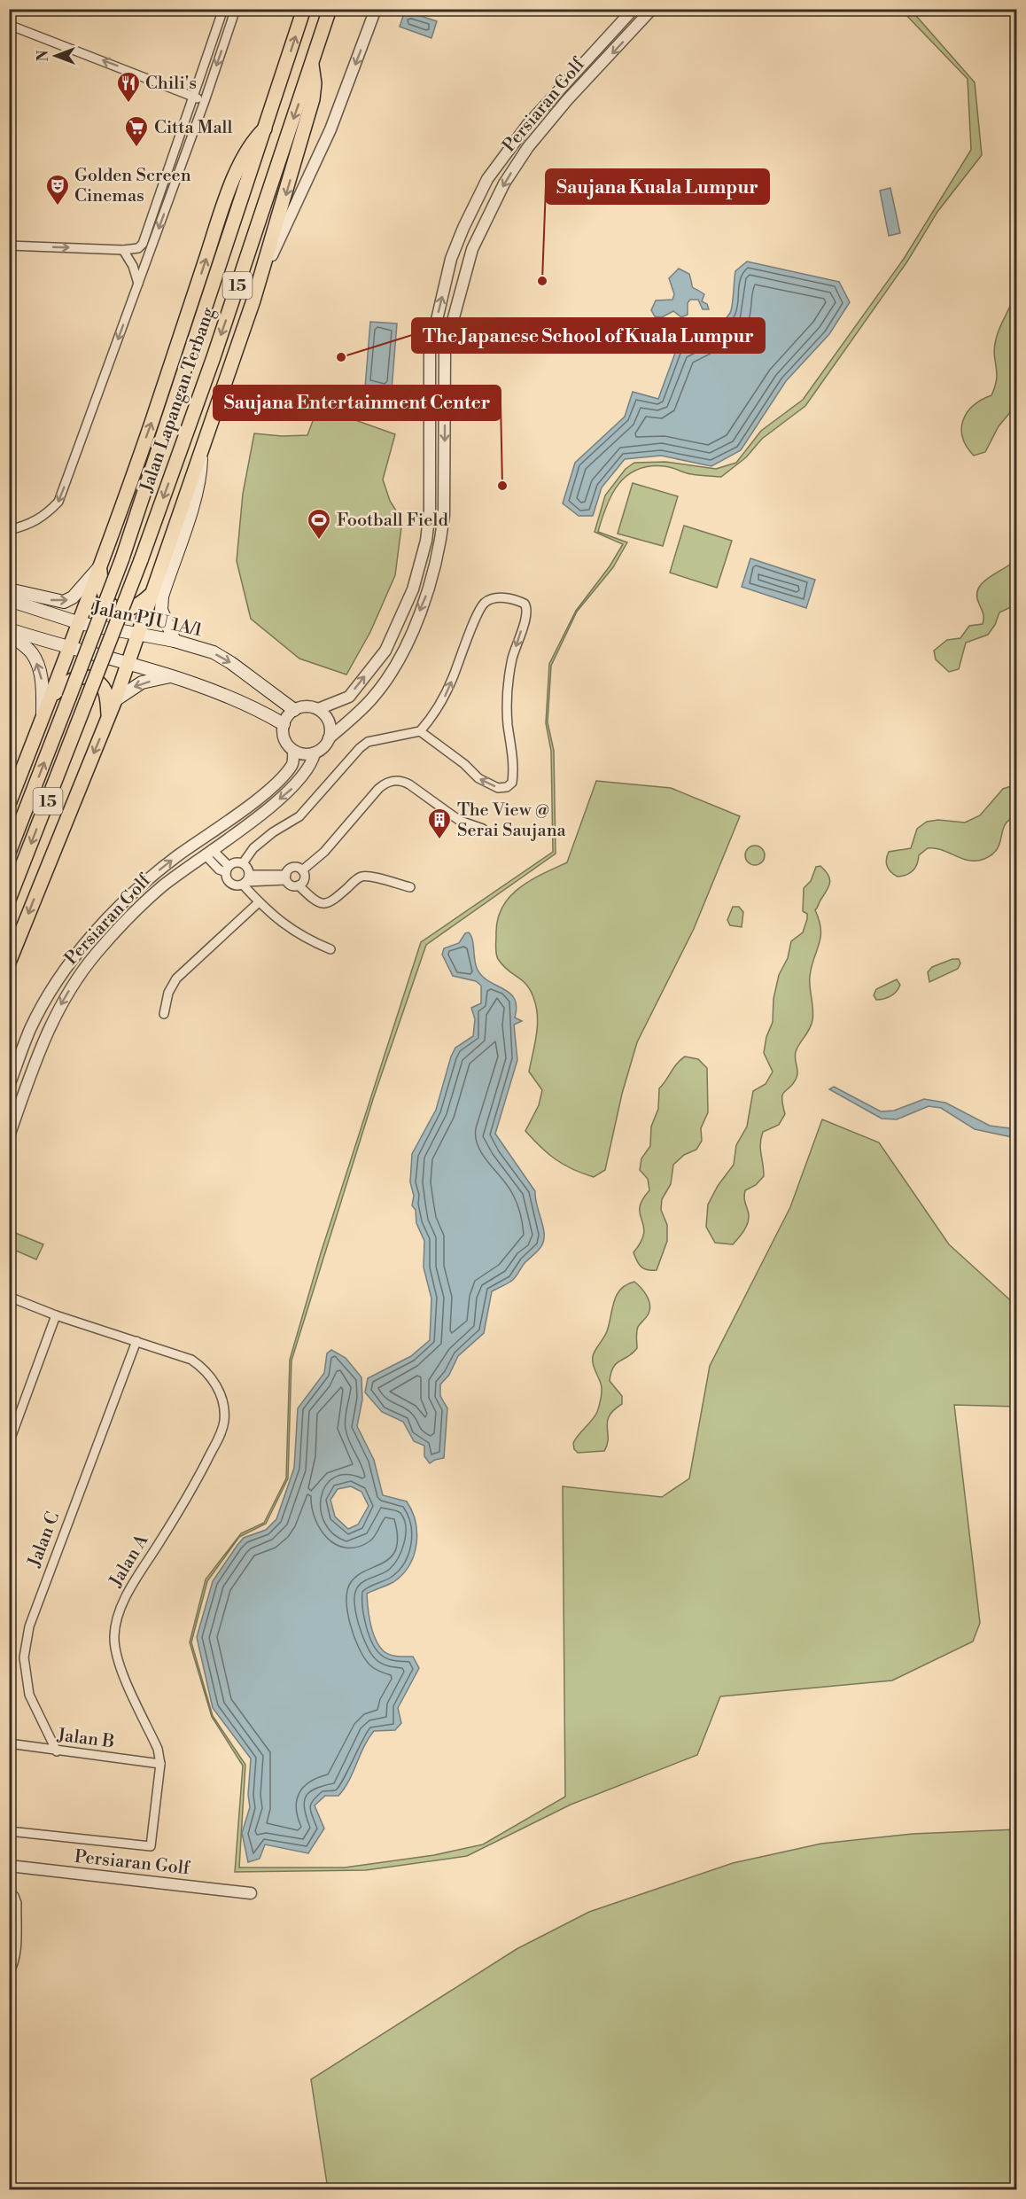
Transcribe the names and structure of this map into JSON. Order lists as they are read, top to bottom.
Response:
{
  "streets": {
    "main road": ["15", "Jalan Lapangan Terbang", "Jalan PJU 1A/1"],
    "street": [
      "Persiaran Golf",
      "Jalan C",
      "Jalan A",
      "Jalan B"
    ]
  },
  "crossings": [
    ["Persiaran Golf", "Jalan PJU 1A/1"],
    ["Jalan C", "Jalan A"],
    ["Jalan C", "Jalan B"],
    ["Jalan A", "Jalan B"]
  ],
  "places": {
    "restaurant": ["Chili's"],
    "supermarket": ["Citta Mall"],
    "theatre": ["Golden Screen Cinemas"],
    "other": ["Saujana Kuala Lumpur", "The Japanese School of Kuala Lumpur", "Saujana Entertainment Center"],
    "sports": ["Football Field"],
    "building": ["The View @ Serai Saujana"]
  },
  "north": "left"
}
